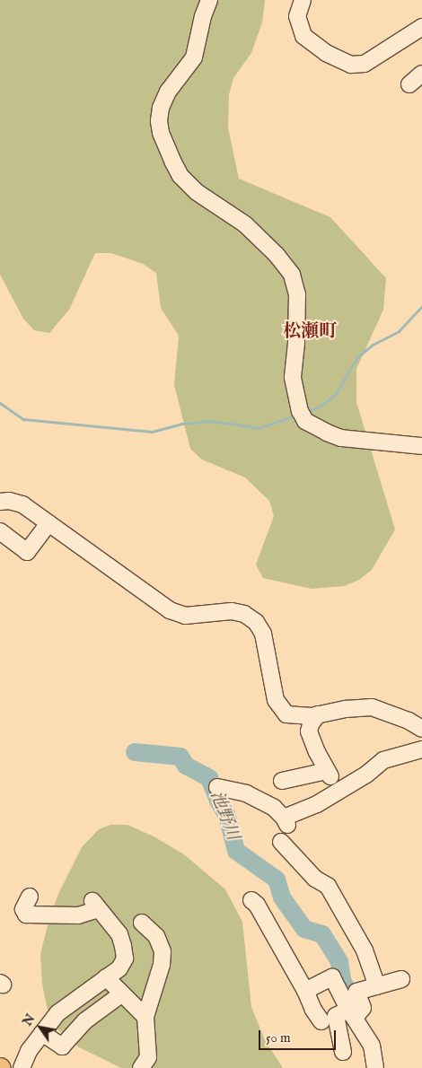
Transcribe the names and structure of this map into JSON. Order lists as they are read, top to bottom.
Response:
{
  "districts": ["松瀬町"],
  "water": ["池野川"],
  "scale_bar": "50 m",
  "north": "top left"
}
